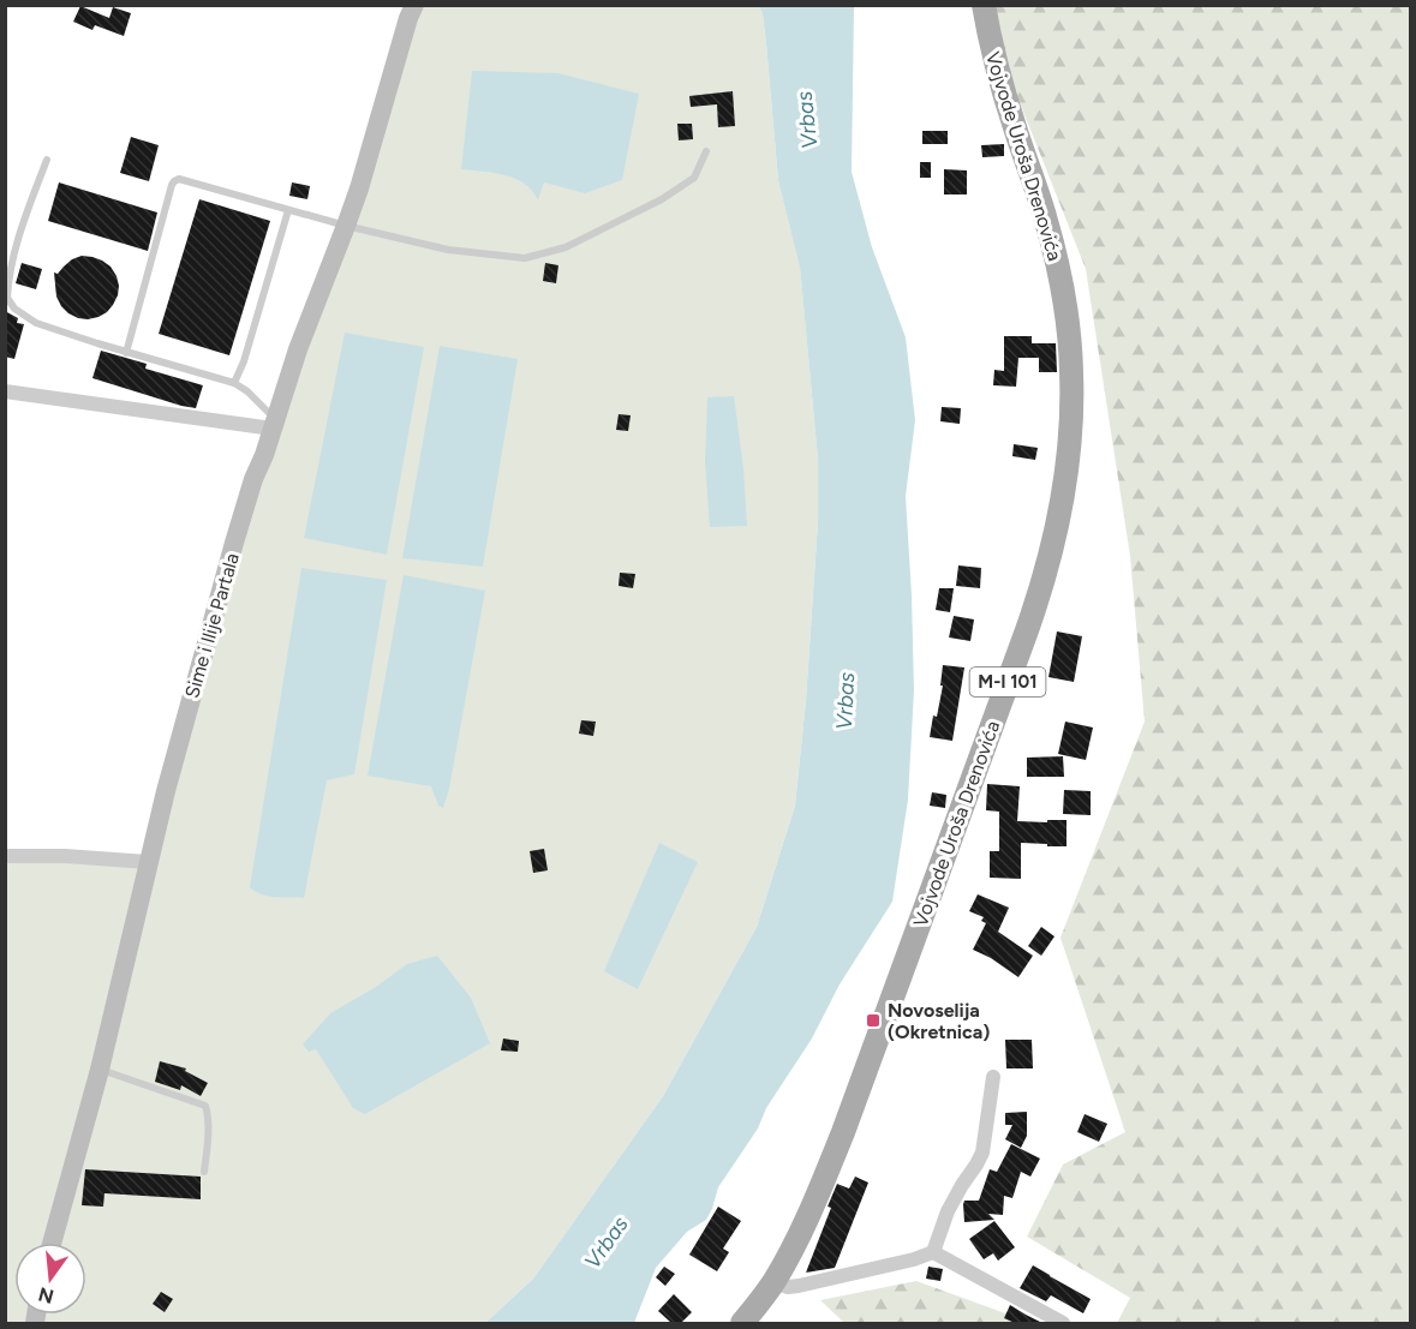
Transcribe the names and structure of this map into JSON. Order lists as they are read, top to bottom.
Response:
{
  "streets": {
    "main road": ["Vojvode Uroša Drenovića", "M-I 101"],
    "street": ["Sime i Ilije Partala"]
  },
  "water": ["Vrbas"],
  "places": {
    "transit": ["Novoselija (Okretnica)"]
  },
  "north": "bottom"
}
